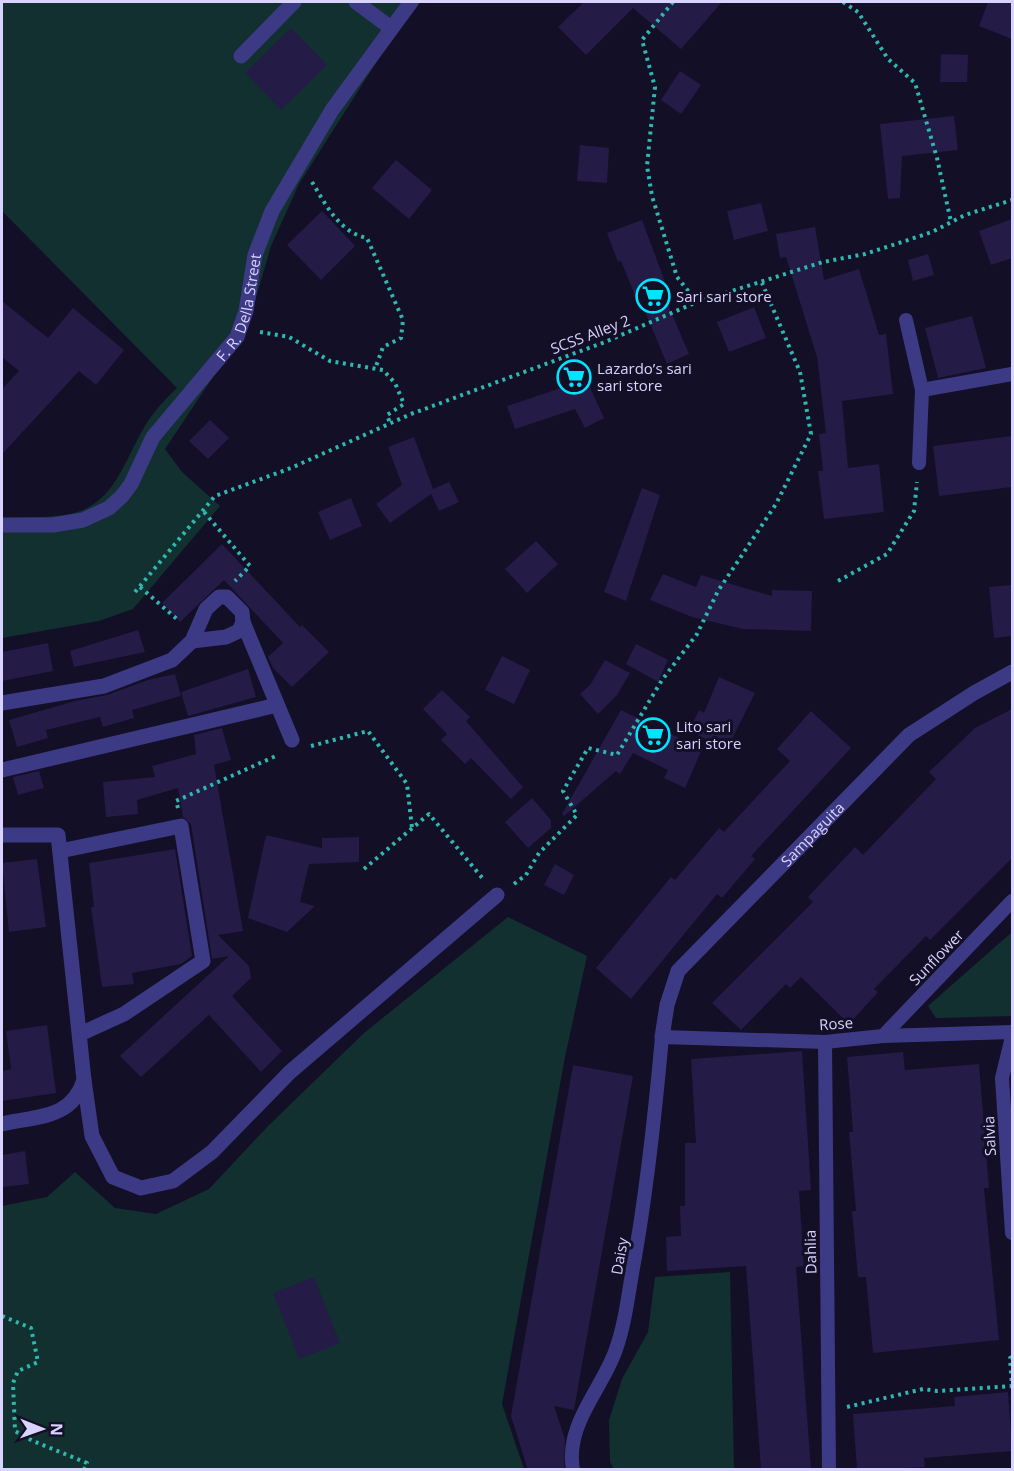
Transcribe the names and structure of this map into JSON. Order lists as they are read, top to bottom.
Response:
{
  "streets": {
    "street": ["F. R. Della Street", "Sampaguita"],
    "lane": [
      "Sunflower",
      "Rose",
      "Salvia",
      "Dahlia",
      "Daisy"
    ],
    "path": ["SCSS Alley 2"]
  },
  "crossings": [
    ["Sampaguita", "Rose"],
    ["Sampaguita", "Daisy"],
    ["Sunflower", "Rose"],
    ["Rose", "Dahlia"],
    ["Rose", "Daisy"]
  ],
  "places": {
    "supermarket": ["Sari sari store", "Lazardo’s sari sari store", "Lito sari sari store"]
  },
  "north": "right"
}
